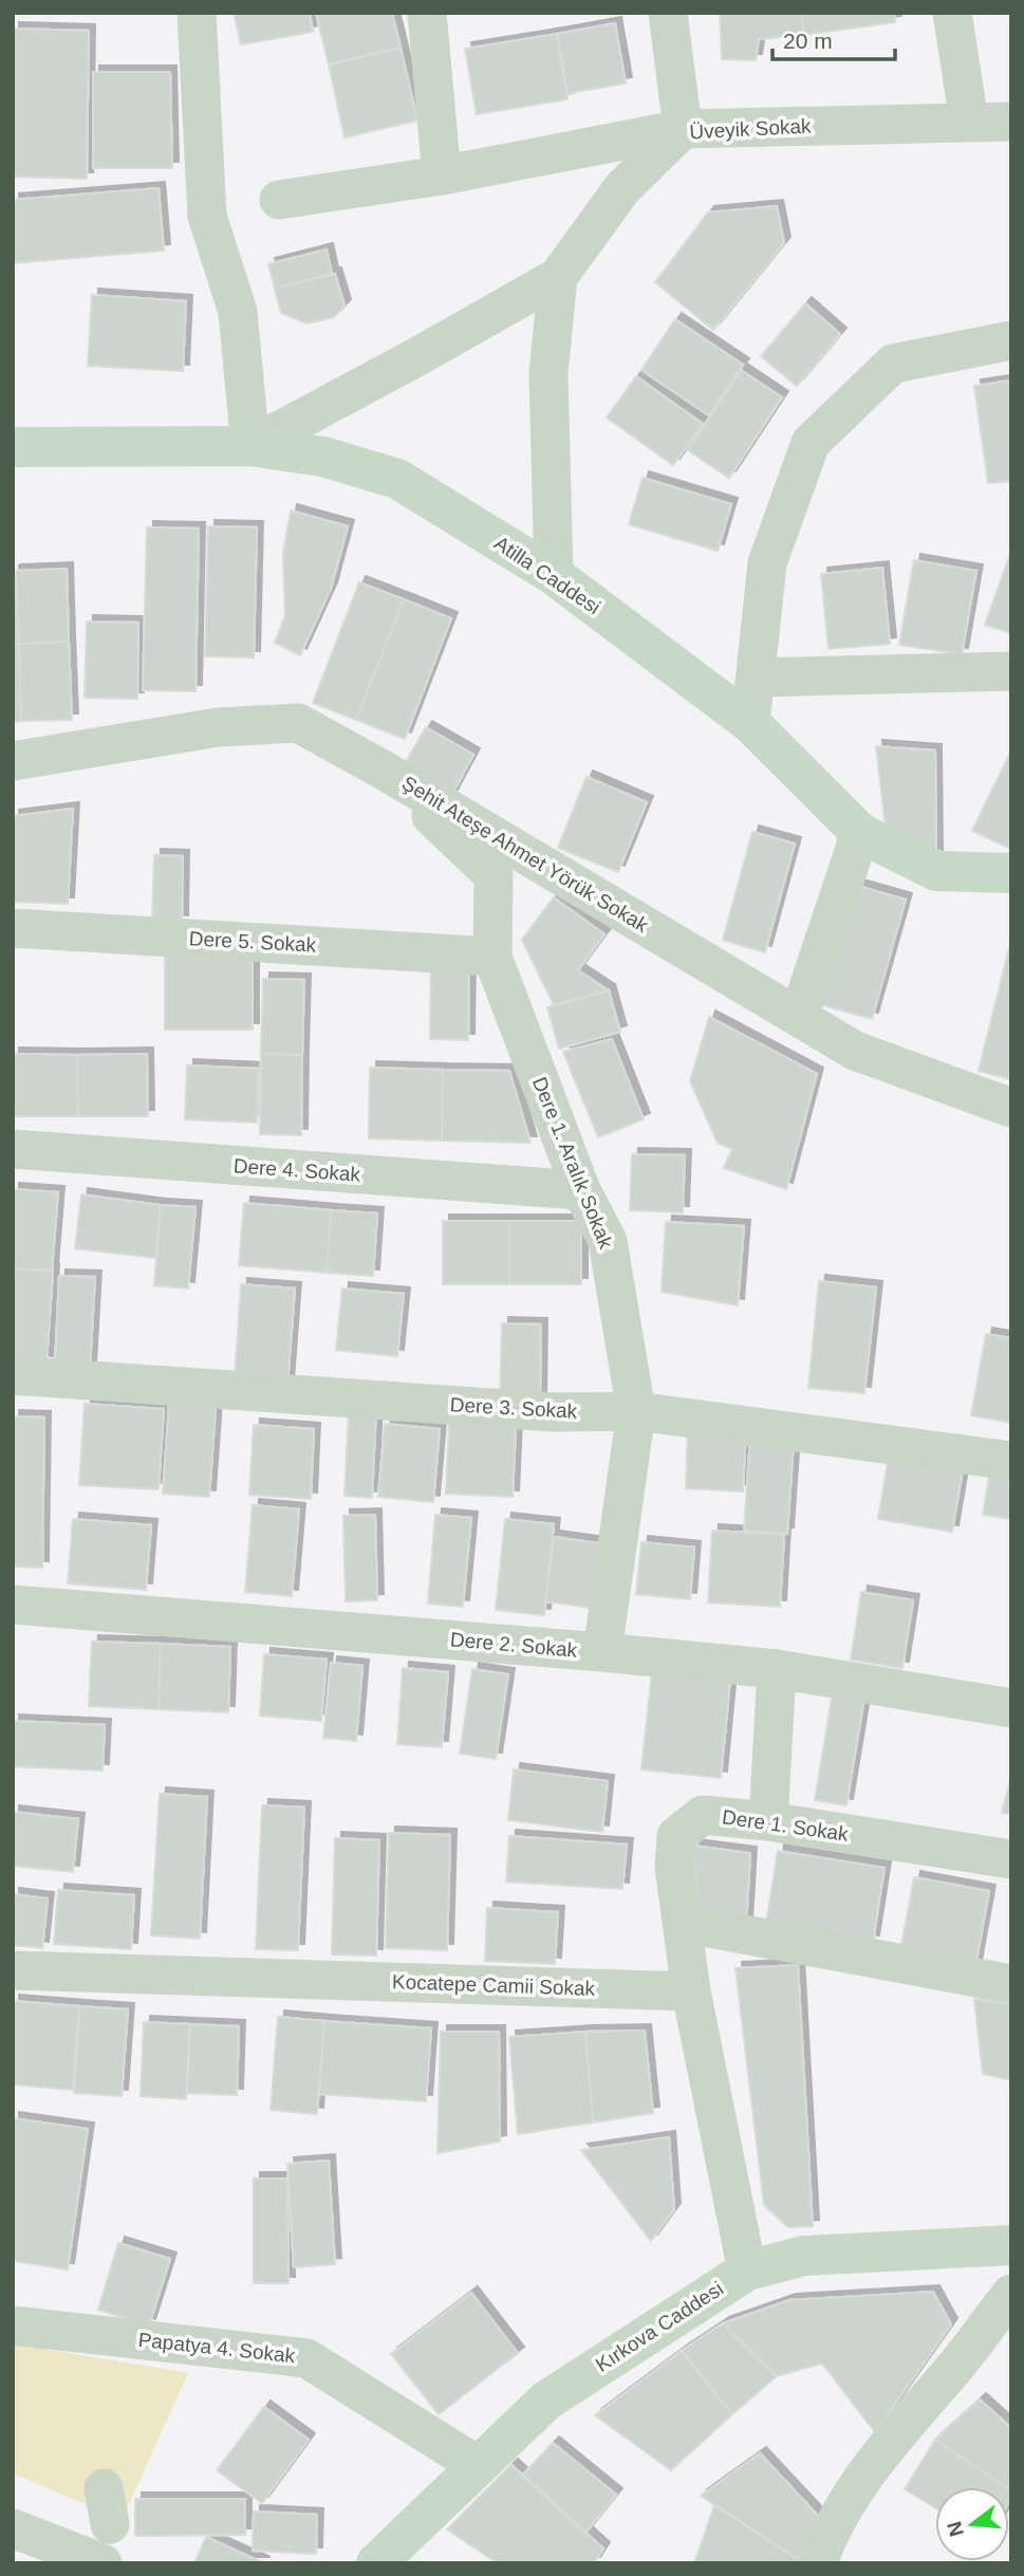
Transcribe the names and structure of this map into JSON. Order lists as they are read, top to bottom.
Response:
{
  "streets": {
    "street": [
      "Üveyik Sokak",
      "Atilla Caddesi",
      "Şehit Ateşe Ahmet Yörük Sokak",
      "Dere 5. Sokak",
      "Dere 1. Aralık Sokak",
      "Dere 4. Sokak",
      "Dere 3. Sokak",
      "Dere 2. Sokak",
      "Dere 1. Sokak",
      "Kocatepe Camii Sokak",
      "Kırkova Caddesi",
      "Papatya 4. Sokak"
    ]
  },
  "crossings": [
    ["Üveyik Sokak", "Atilla Caddesi"],
    ["Şehit Ateşe Ahmet Yörük Sokak", "Dere 1. Aralık Sokak"],
    ["Dere 5. Sokak", "Dere 1. Aralık Sokak"],
    ["Dere 1. Aralık Sokak", "Dere 4. Sokak"],
    ["Dere 1. Aralık Sokak", "Dere 3. Sokak"],
    ["Dere 1. Aralık Sokak", "Dere 2. Sokak"],
    ["Dere 1. Sokak", "Kocatepe Camii Sokak"],
    ["Kırkova Caddesi", "Papatya 4. Sokak"]
  ],
  "scale_bar": "20 m",
  "north": "left"
}
